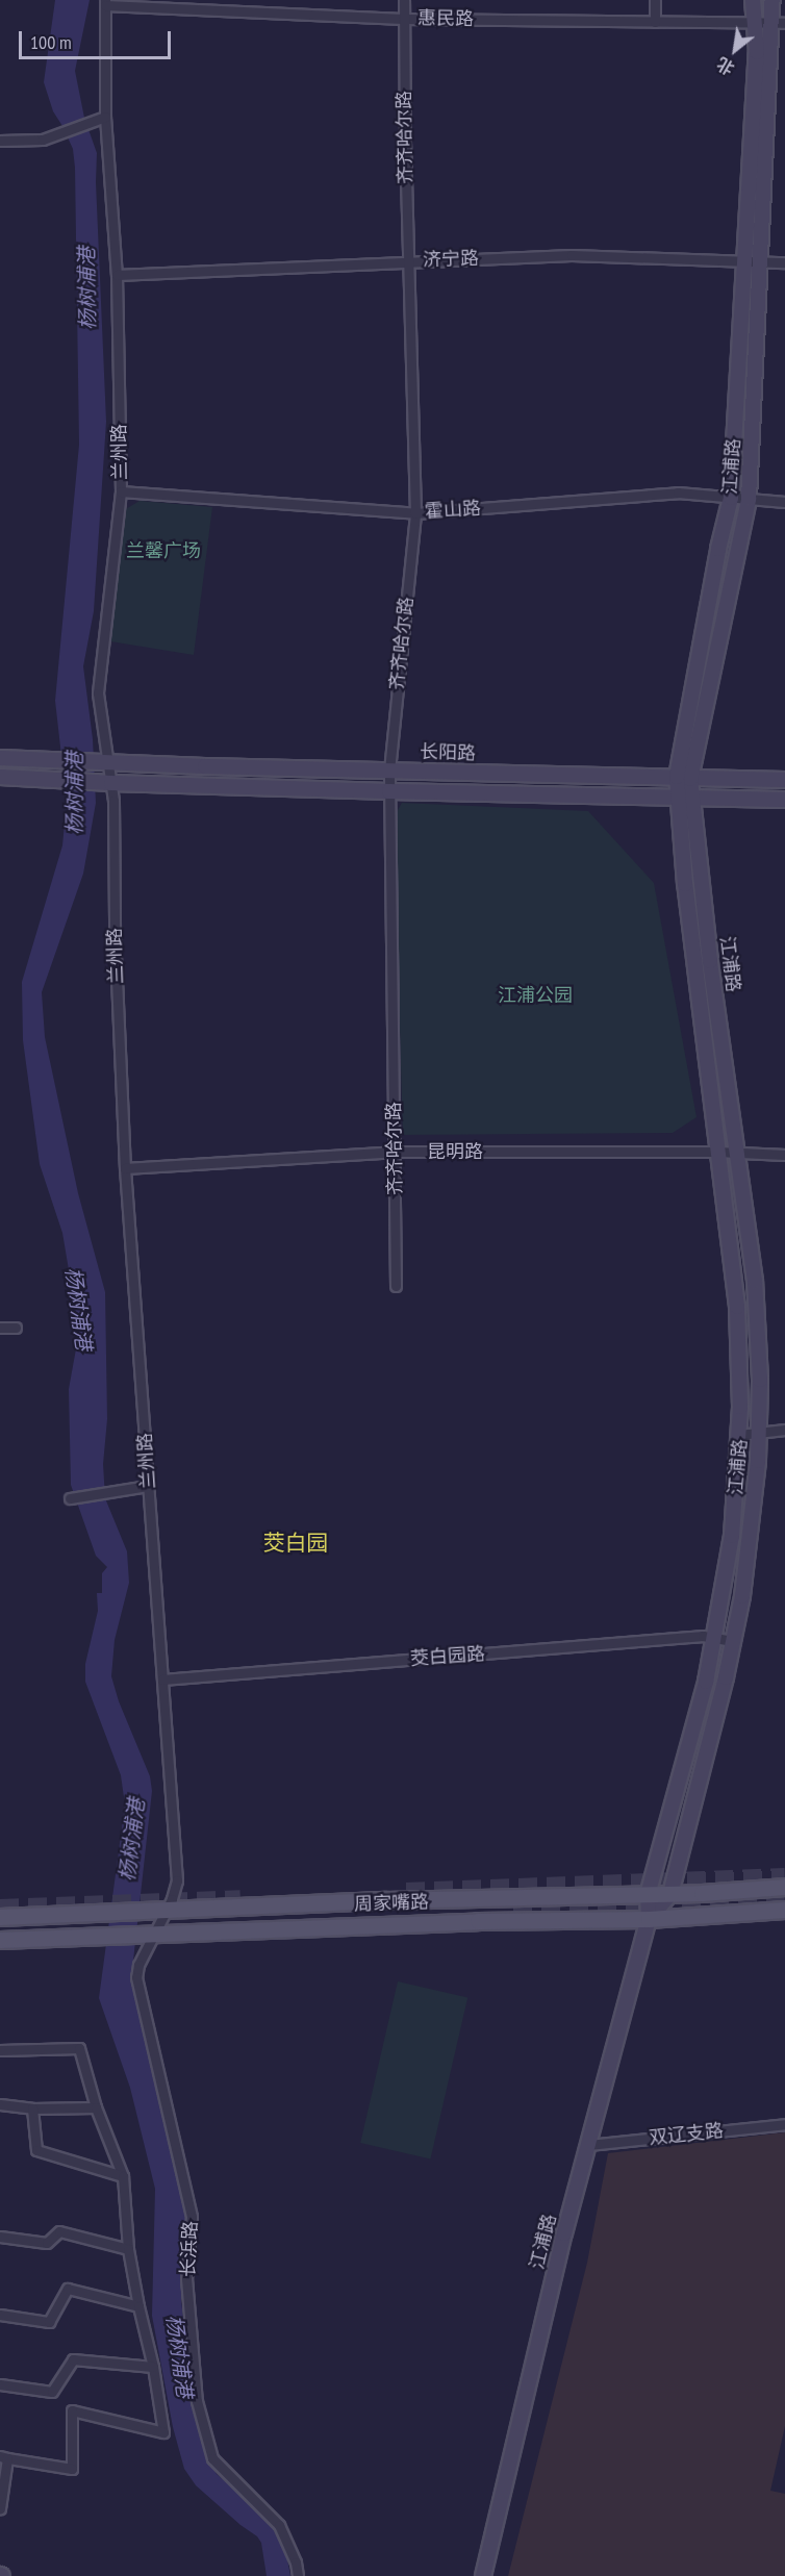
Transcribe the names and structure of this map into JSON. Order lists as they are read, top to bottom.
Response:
{
  "streets": {
    "main road": ["江浦路", "长阳路", "周家嘴路"],
    "street": [
      "惠民路",
      "齐齐哈尔路",
      "济宁路",
      "兰州路",
      "霍山路",
      "昆明路",
      "茭白园路",
      "双辽支路",
      "长浜路"
    ]
  },
  "crossings": [
    ["惠民路", "齐齐哈尔路"],
    ["惠民路", "兰州路"],
    ["惠民路", "江浦路"],
    ["齐齐哈尔路", "济宁路"],
    ["齐齐哈尔路", "霍山路"],
    ["齐齐哈尔路", "长阳路"],
    ["齐齐哈尔路", "昆明路"],
    ["济宁路", "兰州路"],
    ["济宁路", "江浦路"],
    ["兰州路", "霍山路"],
    ["兰州路", "长阳路"],
    ["兰州路", "昆明路"],
    ["兰州路", "茭白园路"],
    ["兰州路", "周家嘴路"],
    ["兰州路", "长浜路"],
    ["江浦路", "霍山路"],
    ["江浦路", "长阳路"],
    ["江浦路", "昆明路"],
    ["江浦路", "茭白园路"],
    ["江浦路", "周家嘴路"],
    ["江浦路", "双辽支路"],
    ["周家嘴路", "长浜路"]
  ],
  "districts": ["茭白园"],
  "water": ["杨树浦港"],
  "parks": ["兰馨广场", "江浦公园"],
  "scale_bar": "100 m",
  "north": "bottom left"
}
